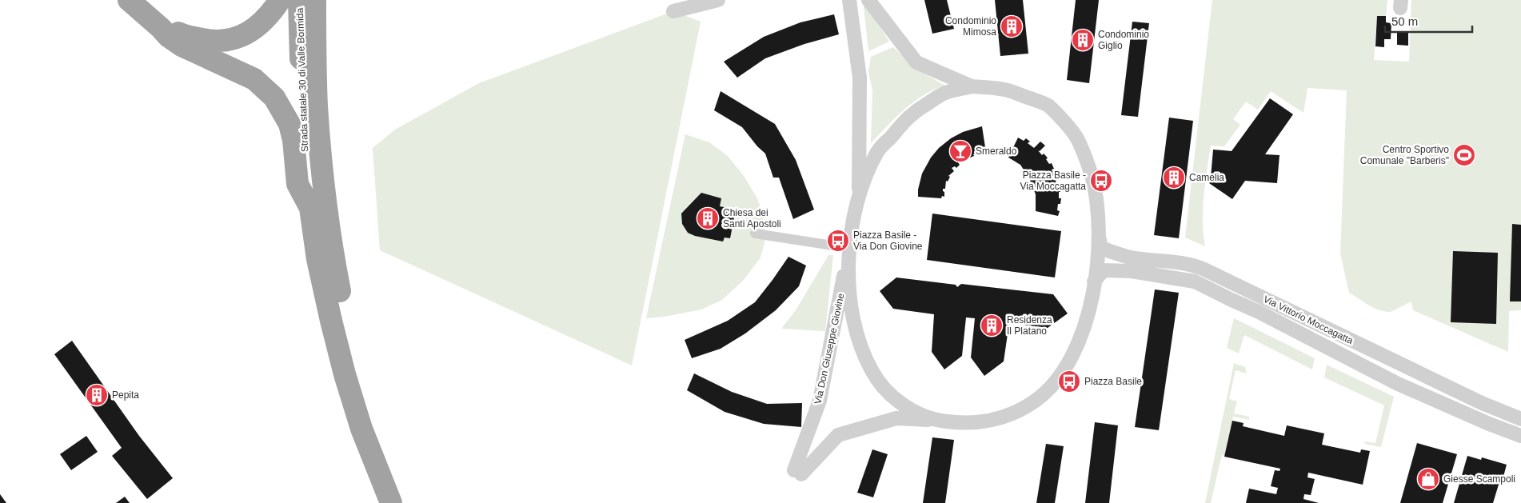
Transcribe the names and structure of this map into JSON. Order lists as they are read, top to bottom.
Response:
{
  "streets": {
    "highway": ["Strada statale 30 di Valle Bormida"],
    "street": ["Via Vittorio Moccagatta", "Via Don Giuseppe Giovine"]
  },
  "crossings": [
    ["Via Vittorio Moccagatta", "Via Don Giuseppe Giovine"]
  ],
  "places": {
    "building": [
      "Condominio Mimosa",
      "Condominio Giglio",
      "Camelia",
      "Chiesa dei Santi Apostoli",
      "Residenza Il Platano",
      "Pepita"
    ],
    "bar": ["Smeraldo"],
    "sports": ["Centro Sportivo Comunale \"Barberis\""],
    "bus stop": ["Piazza Basile - Via Moccagatta", "Piazza Basile - Via Don Giovine", "Piazza Basile"],
    "shop": ["Giesse Scampoli"]
  },
  "scale_bar": "50 m"
}
